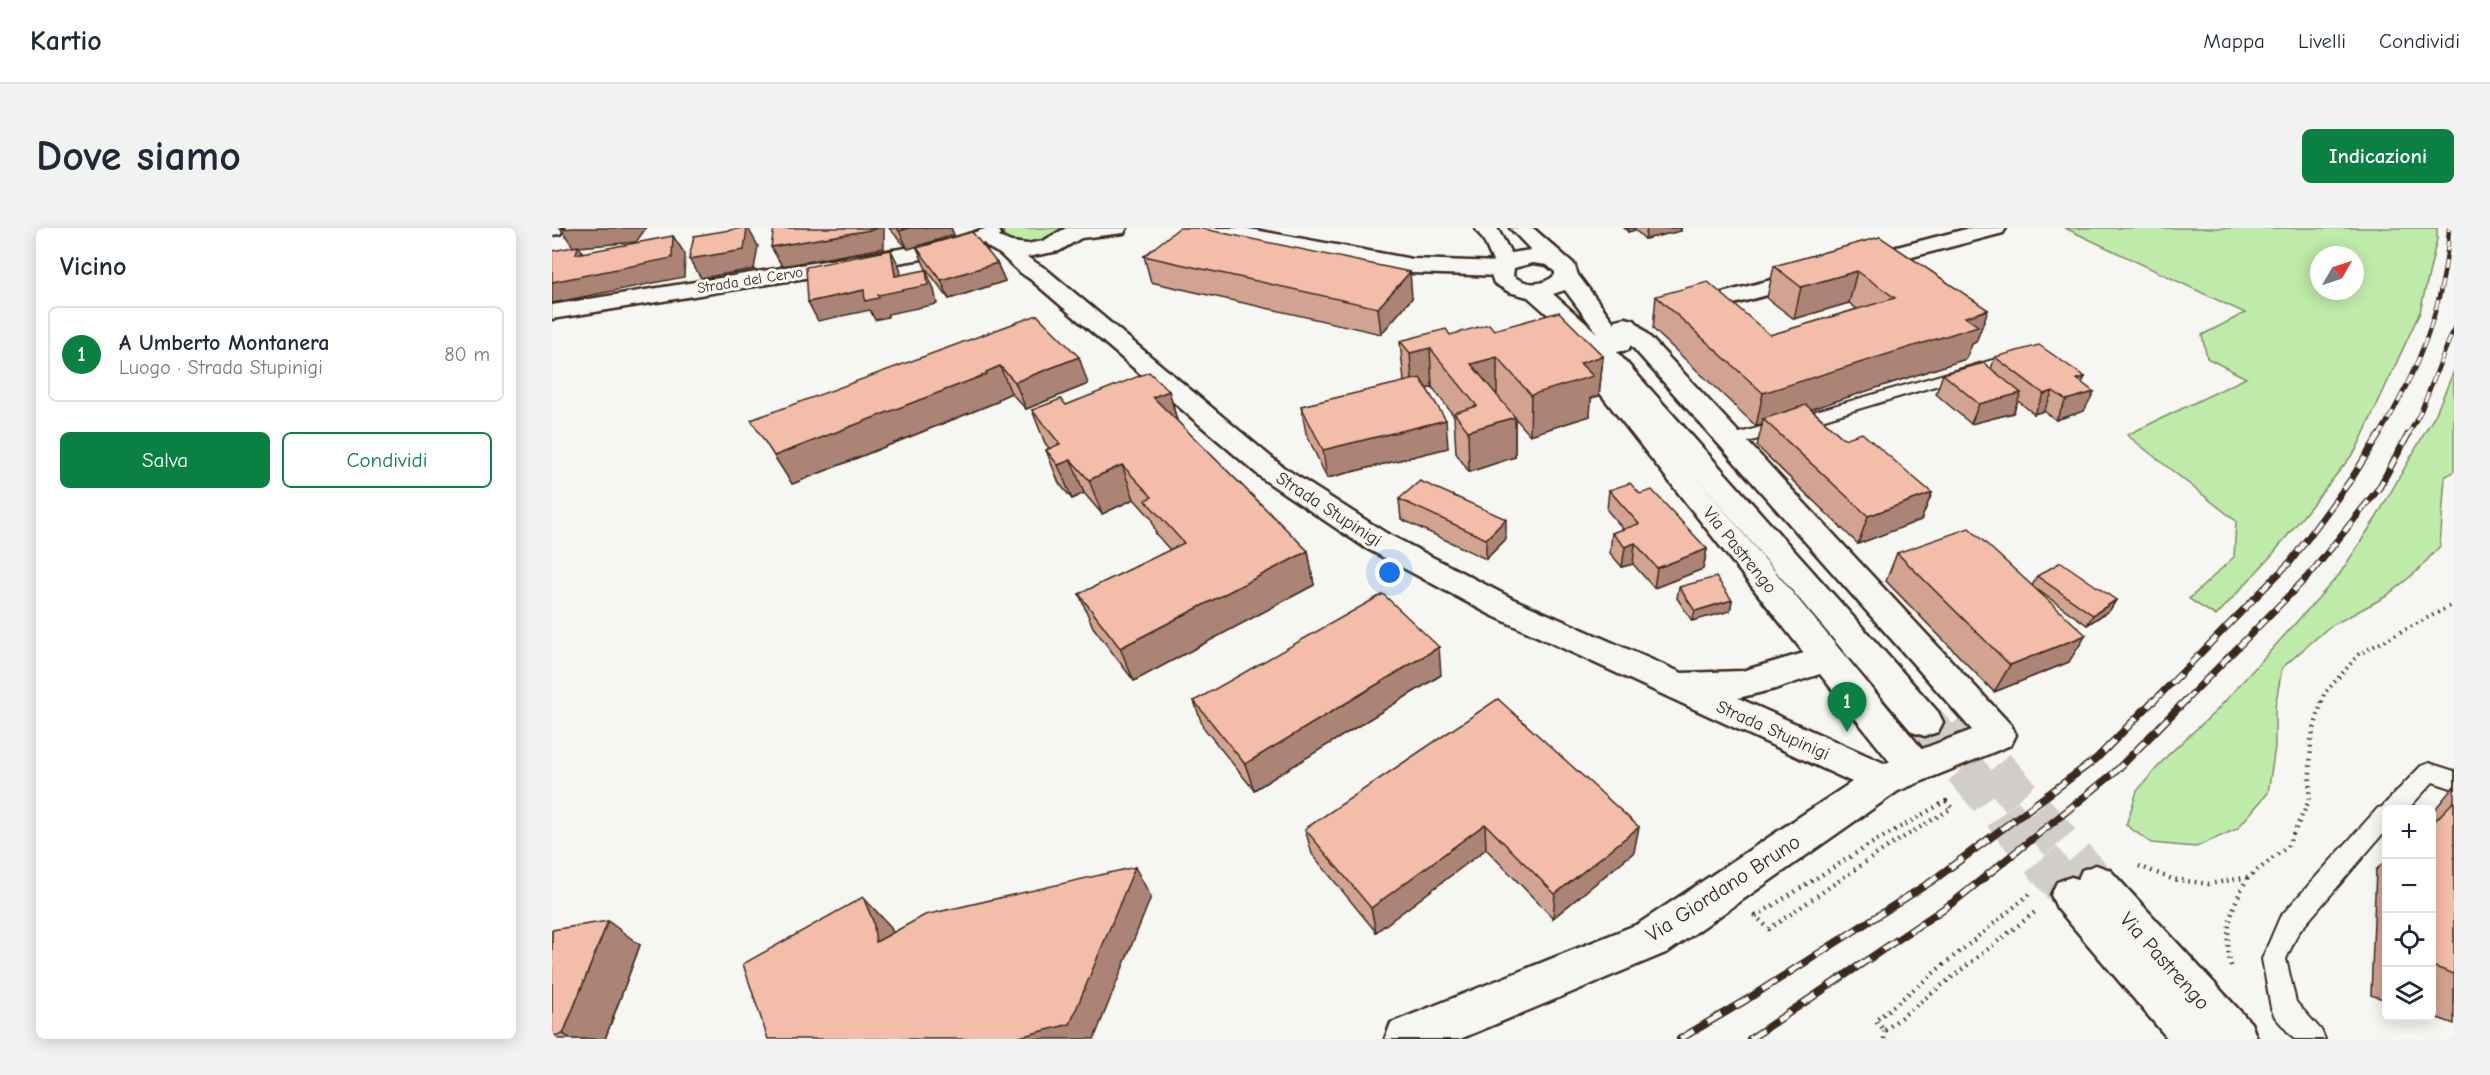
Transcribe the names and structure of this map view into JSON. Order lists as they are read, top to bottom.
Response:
{
  "streets": {
    "street": [
      "Strada del Cervo",
      "Strada Stupinigi",
      "Via Pastrengo",
      "Via Giordano Bruno"
    ]
  },
  "crossings": [
    ["Strada del Cervo", "Strada Stupinigi"],
    ["Strada Stupinigi", "Via Pastrengo"],
    ["Strada Stupinigi", "Via Giordano Bruno"],
    ["Via Pastrengo", "Via Giordano Bruno"]
  ],
  "north": "top right",
  "page": {
    "header": "Kartio",
    "nav": ["Mappa", "Livelli", "Condividi"],
    "buttons": [
      "Indicazioni",
      ["Salva", "Condividi"]
    ],
    "title": "Dove siamo",
    "heading": "Vicino",
    "list": [
      {
        "mark": "1",
        "name": "A Umberto Montanera",
        "note": "Luogo · Strada Stupinigi",
        "value": "80 m"
      }
    ],
    "pins": "1",
    "map_buttons": ["+", "−"]
  }
}
